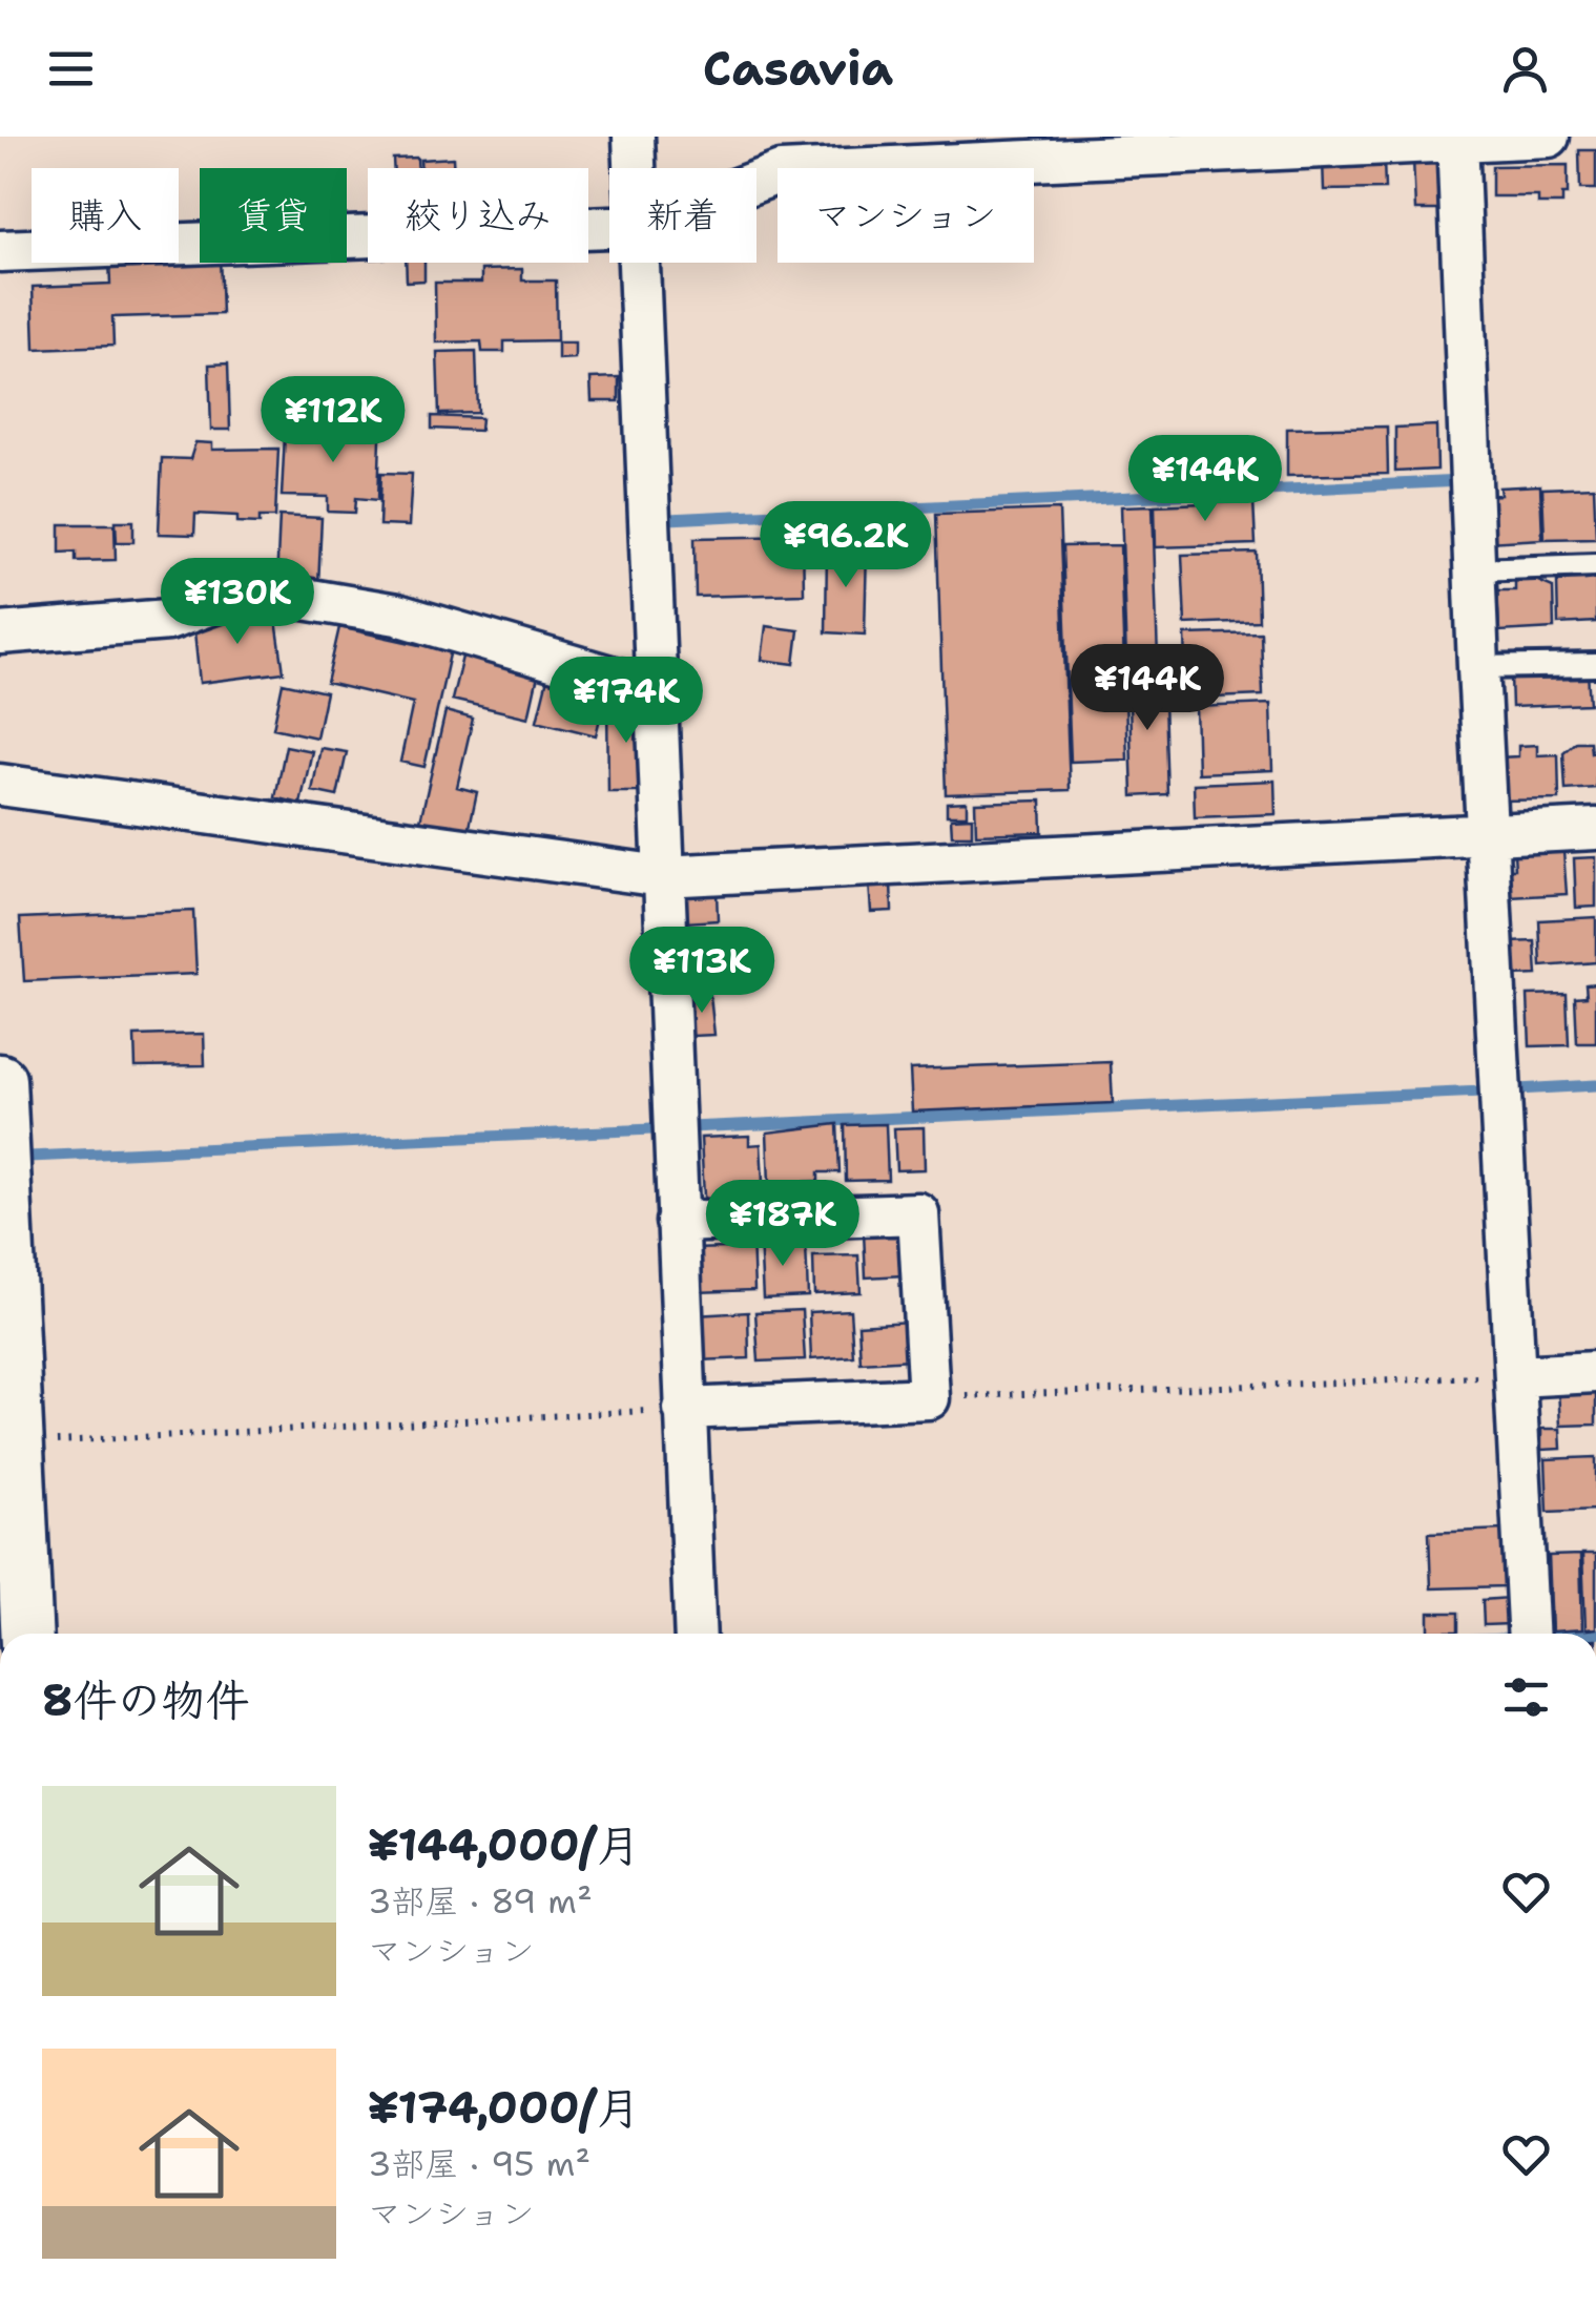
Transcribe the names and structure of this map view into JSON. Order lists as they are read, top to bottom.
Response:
{
  "page": {
    "header": "Casavia",
    "chip": [
      "購入",
      "賃貸",
      "絞り込み",
      "新着",
      "マンション"
    ],
    "price": [
      "¥112K",
      "¥144K",
      "¥96.2K",
      "¥130K",
      "¥144K",
      "¥174K",
      "¥113K",
      "¥187K"
    ],
    "heading": "8件の物件",
    "list": [
      {
        "name": "¥144,000/月",
        "note": "3部屋 · 89 m² · マンション"
      },
      {
        "name": "¥174,000/月",
        "note": "3部屋 · 95 m² · マンション"
      }
    ]
  }
}
